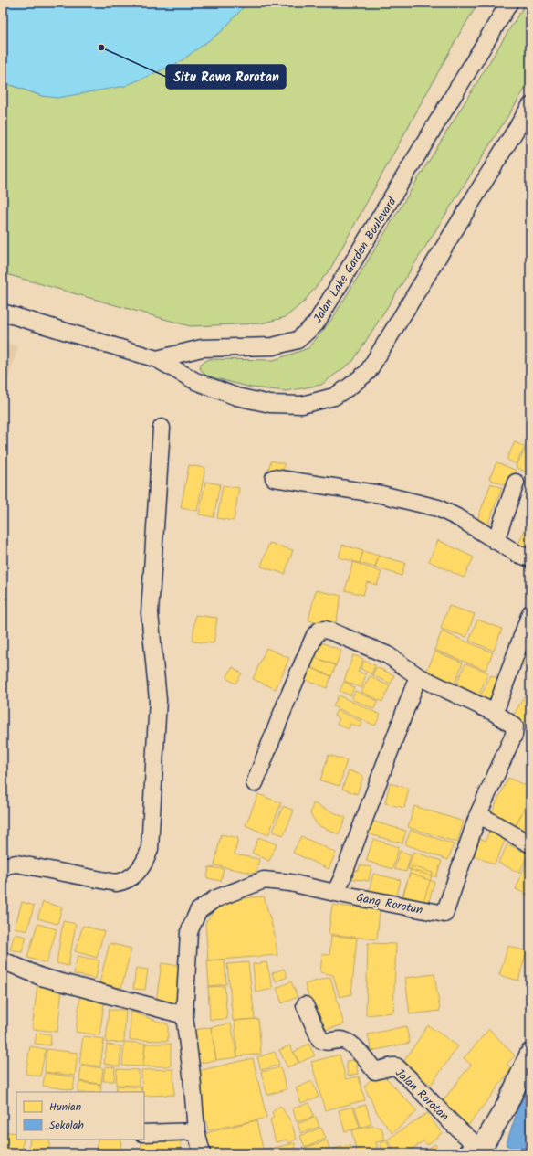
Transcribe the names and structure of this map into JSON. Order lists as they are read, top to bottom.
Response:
{
  "streets": {
    "street": ["Jalan Lake Garden Boulevard", "Gang Rorotan", "Jalan Rorotan"]
  },
  "places": ["Situ Rawa Rorotan"],
  "legend": ["Hunian", "Sekolah"]
}
